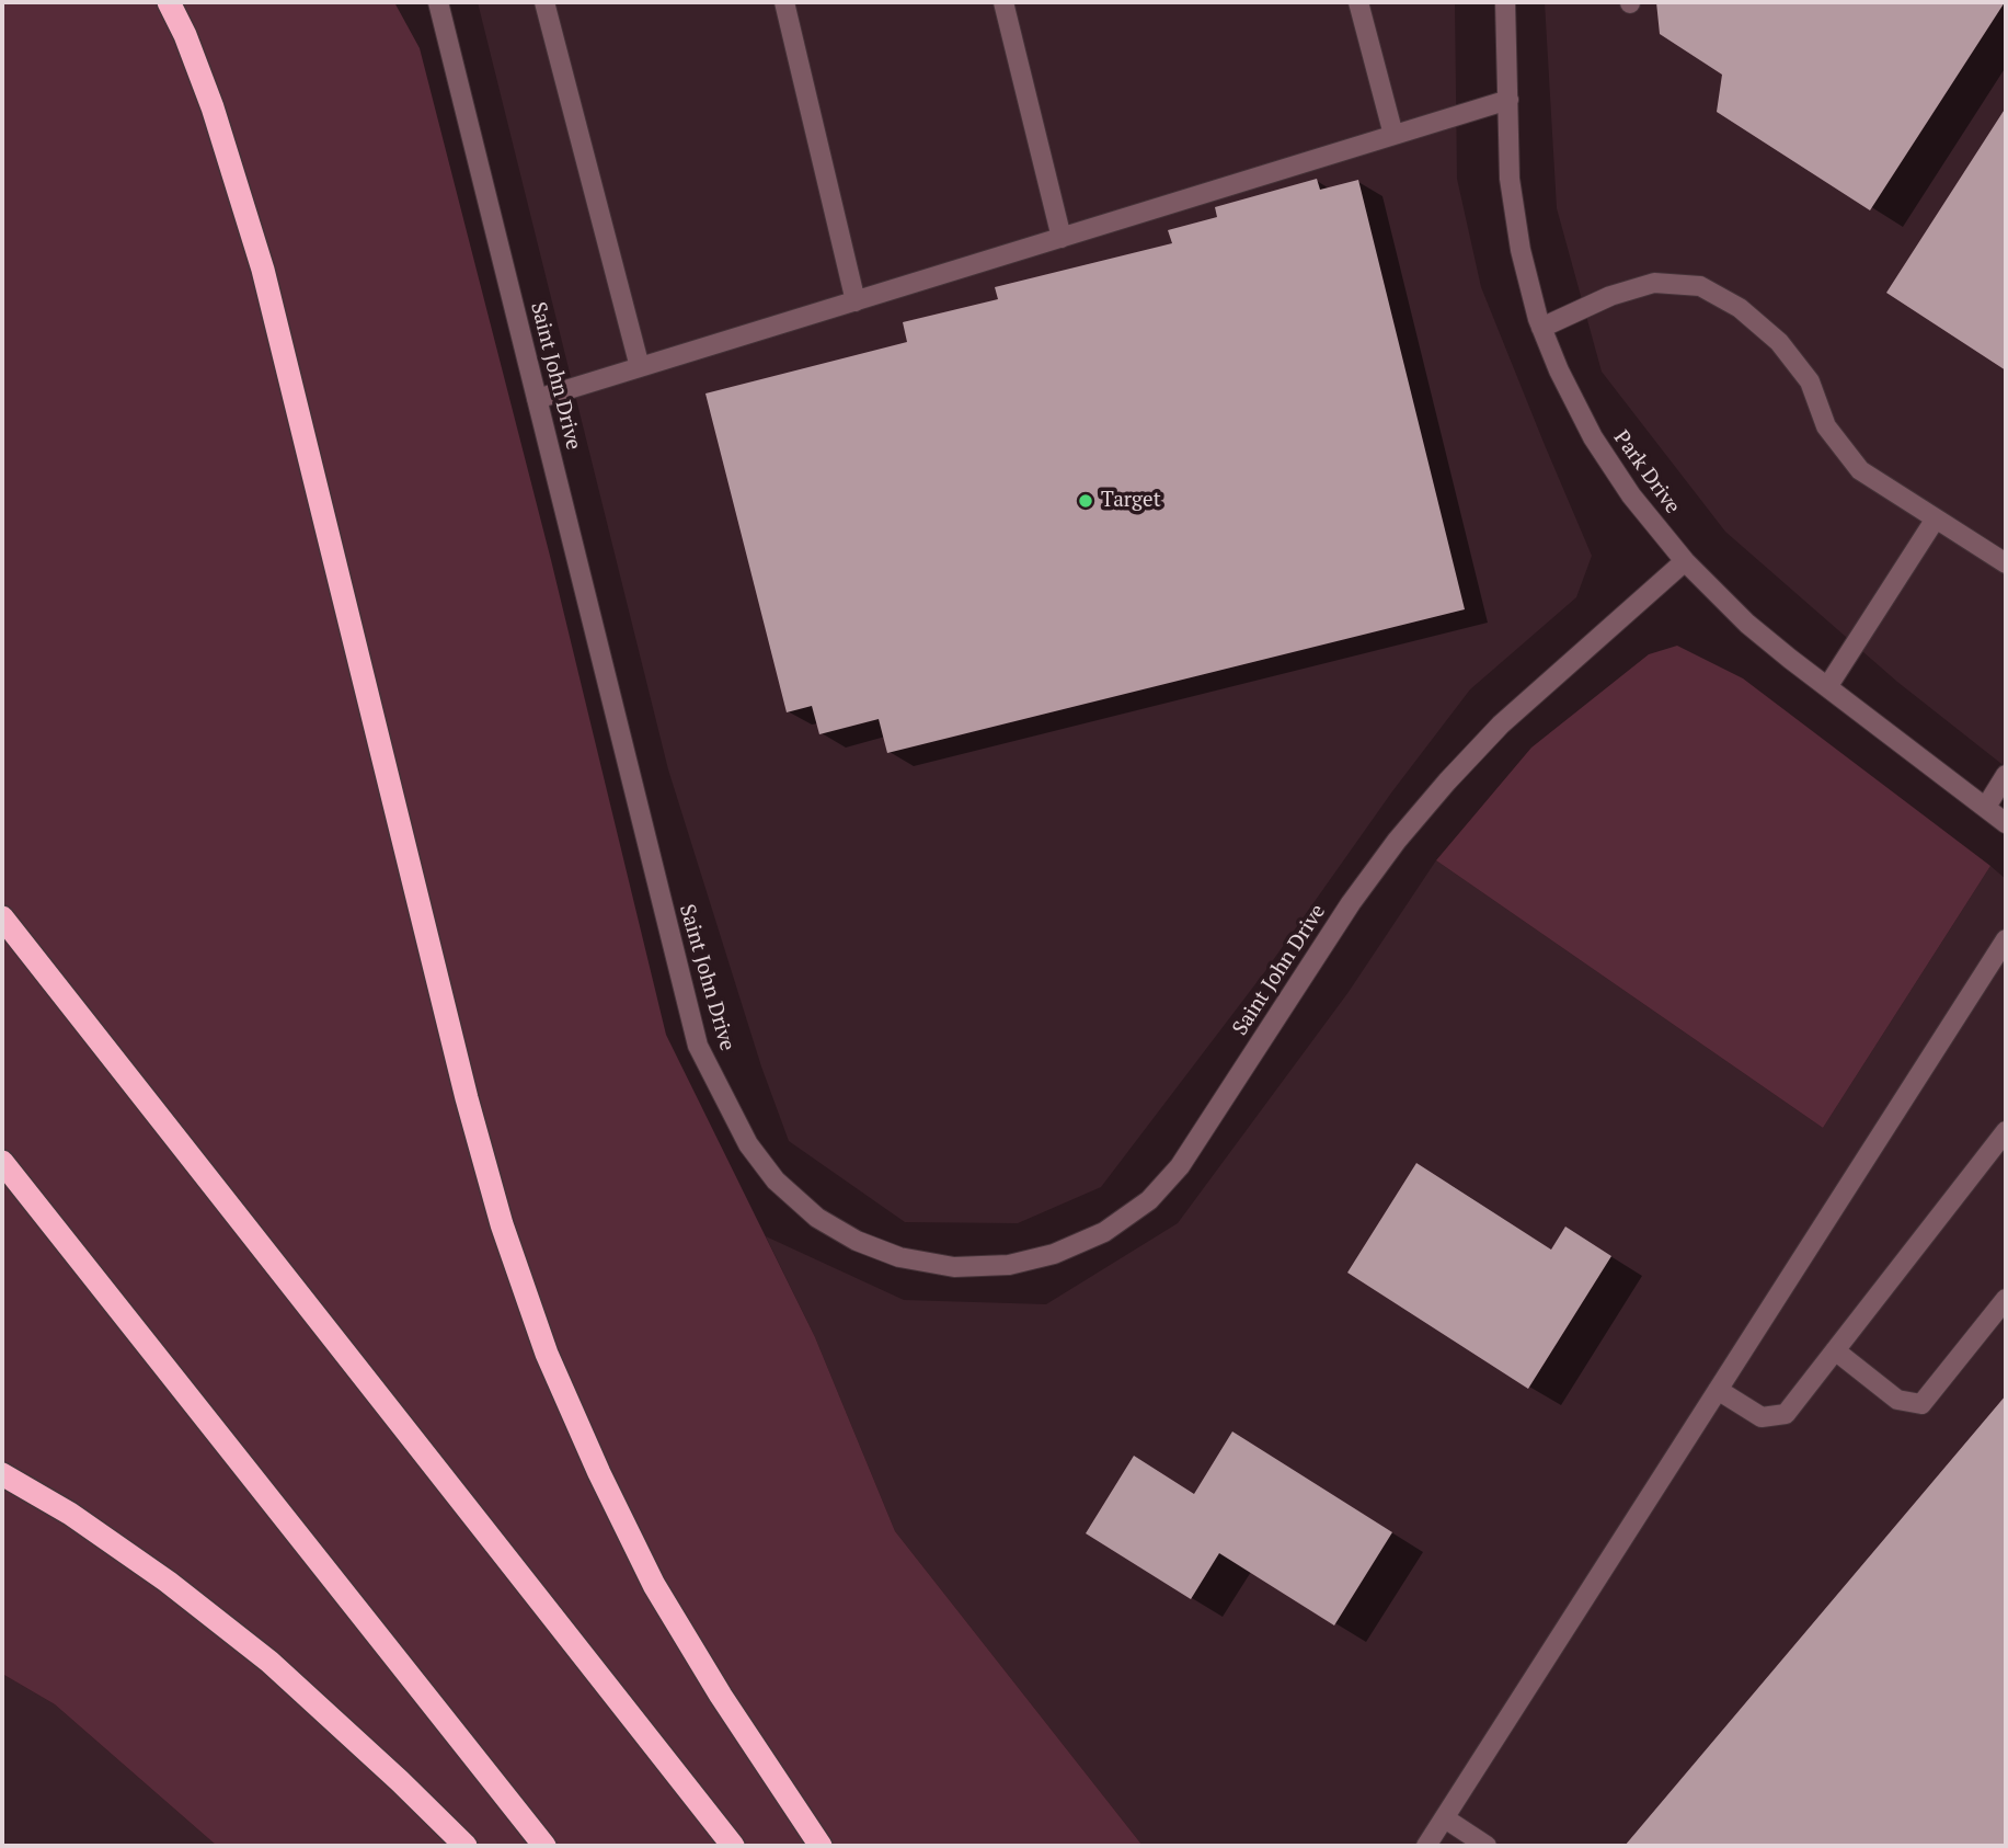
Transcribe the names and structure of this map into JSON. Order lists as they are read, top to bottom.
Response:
{
  "streets": {
    "street": ["Saint John Drive", "Park Drive"]
  },
  "crossings": [
    ["Saint John Drive", "Park Drive"]
  ],
  "places": ["Target"]
}
